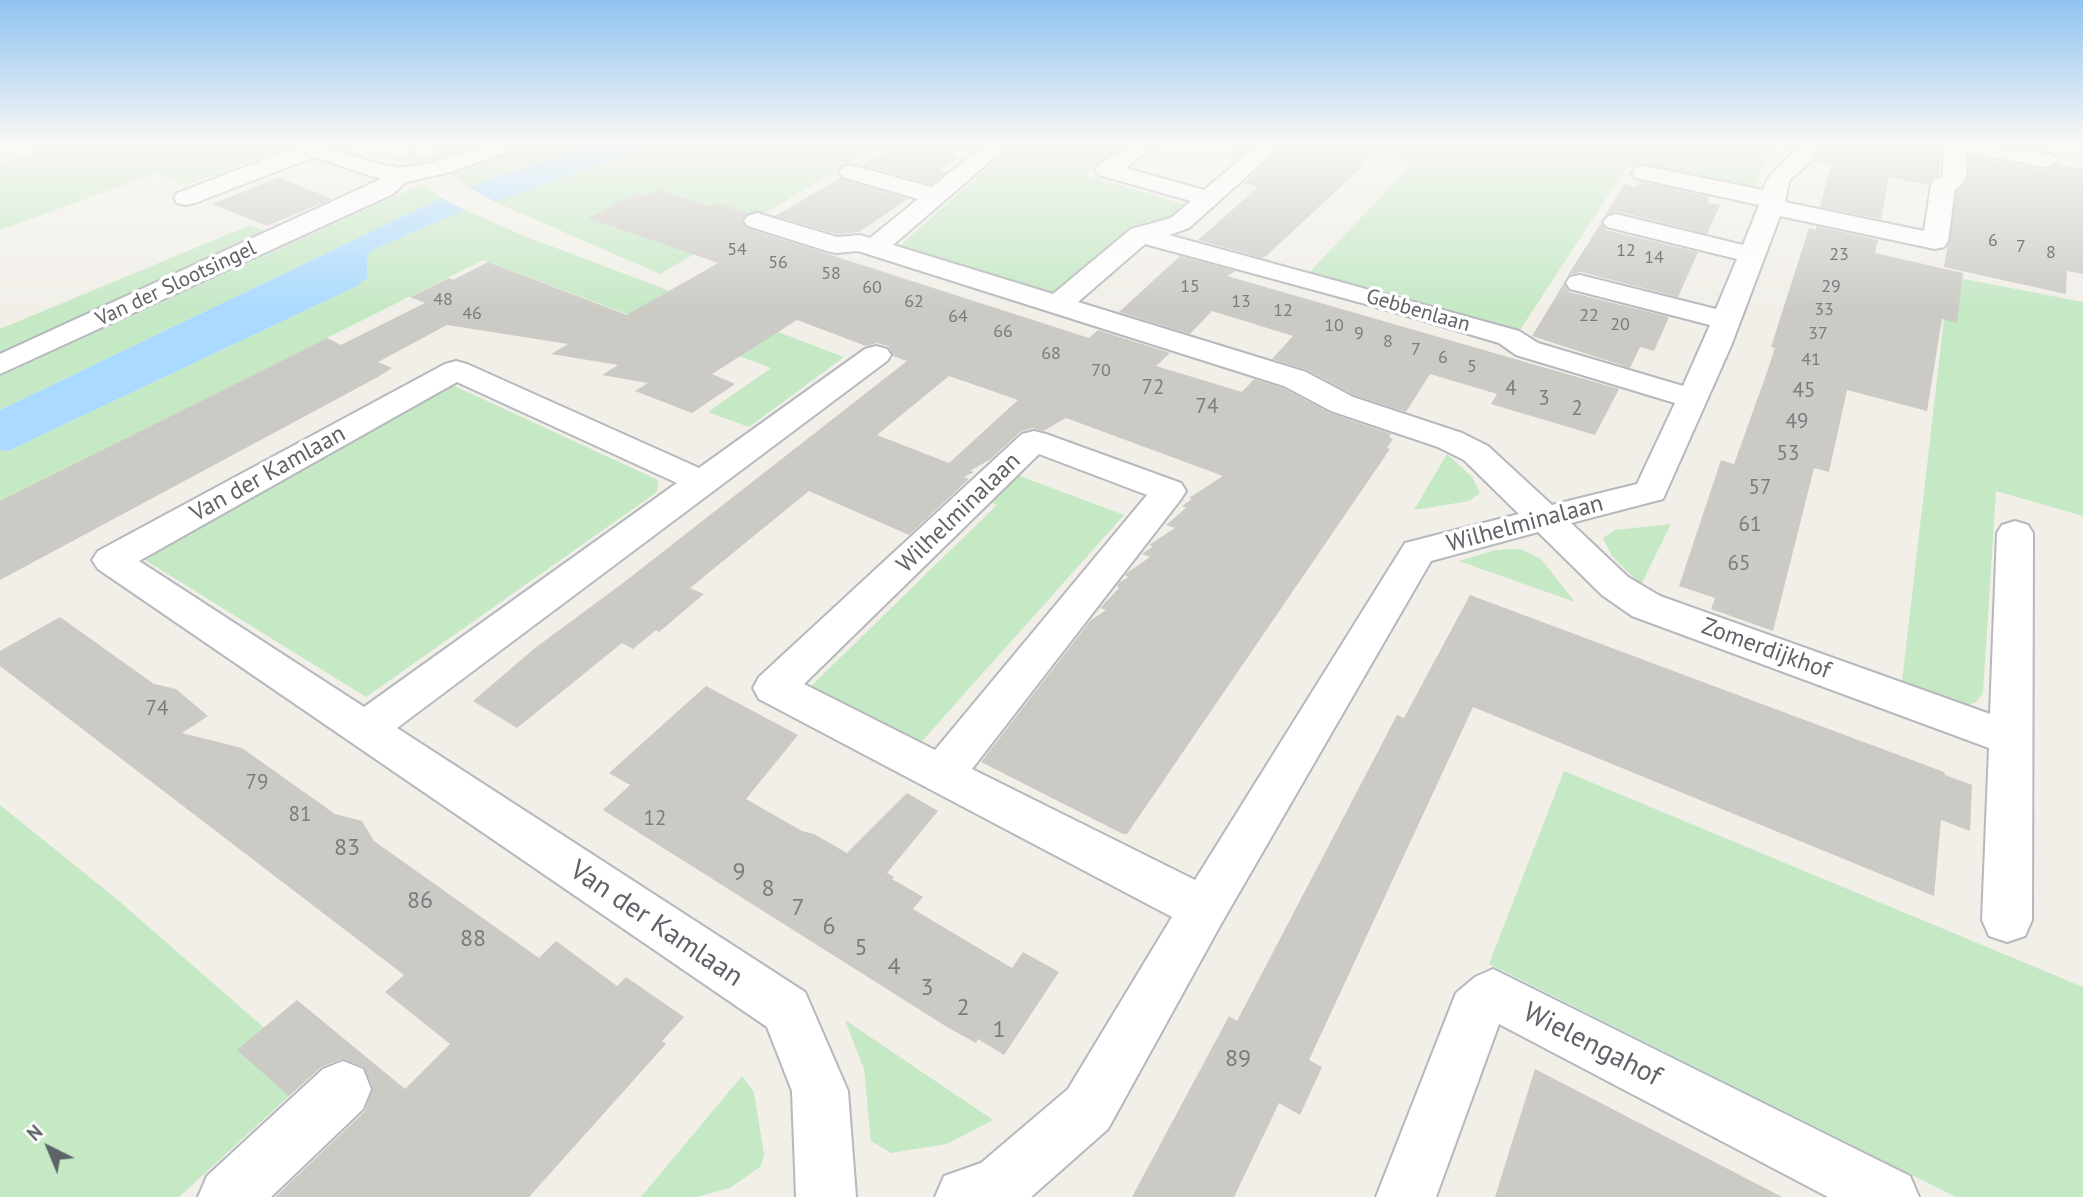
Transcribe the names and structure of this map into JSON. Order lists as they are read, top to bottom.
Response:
{
  "streets": {
    "street": [
      "Van der Slootsingel",
      "Gebbenlaan",
      "Van der Kamlaan",
      "Wilhelminalaan",
      "Zomerdijkhof",
      "Wielengahof"
    ]
  },
  "crossings": [
    ["Gebbenlaan", "Wilhelminalaan"],
    ["Wilhelminalaan", "Zomerdijkhof"]
  ],
  "house_numbers": [
    "6",
    "7",
    "54",
    "12",
    "8",
    "23",
    "14",
    "56",
    "58",
    "15",
    "29",
    "60",
    "48",
    "62",
    "13",
    "33",
    "12",
    "46",
    "22",
    "64",
    "20",
    "10",
    "66",
    "9",
    "37",
    "8",
    "7",
    "68",
    "6",
    "41",
    "5",
    "70",
    "72",
    "4",
    "45",
    "3",
    "74",
    "2",
    "49",
    "53",
    "57",
    "61",
    "65",
    "74",
    "79",
    "81",
    "12",
    "83",
    "9",
    "8",
    "86",
    "7",
    "6",
    "88",
    "5",
    "4",
    "3",
    "2",
    "1",
    "89"
  ],
  "north": "top left"
}
